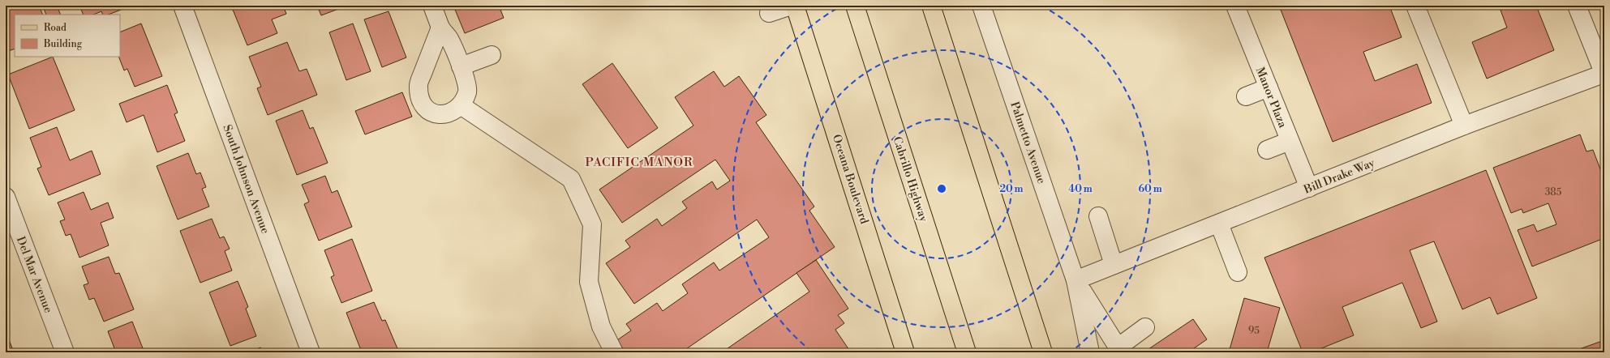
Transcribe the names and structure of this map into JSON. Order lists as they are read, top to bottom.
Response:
{
  "streets": {
    "main road": ["Oceana Boulevard", "Cabrillo Highway"],
    "street": [
      "Manor Plaza",
      "Palmetto Avenue",
      "Bill Drake Way",
      "South Johnson Avenue",
      "Del Mar Avenue"
    ]
  },
  "crossings": [
    ["Manor Plaza", "Bill Drake Way"],
    ["Palmetto Avenue", "Bill Drake Way"]
  ],
  "districts": ["PACIFIC MANOR"],
  "house_numbers": ["385", "95"],
  "legend": ["Road", "Building"],
  "rings": ["20 m", "40 m", "60 m"]
}
